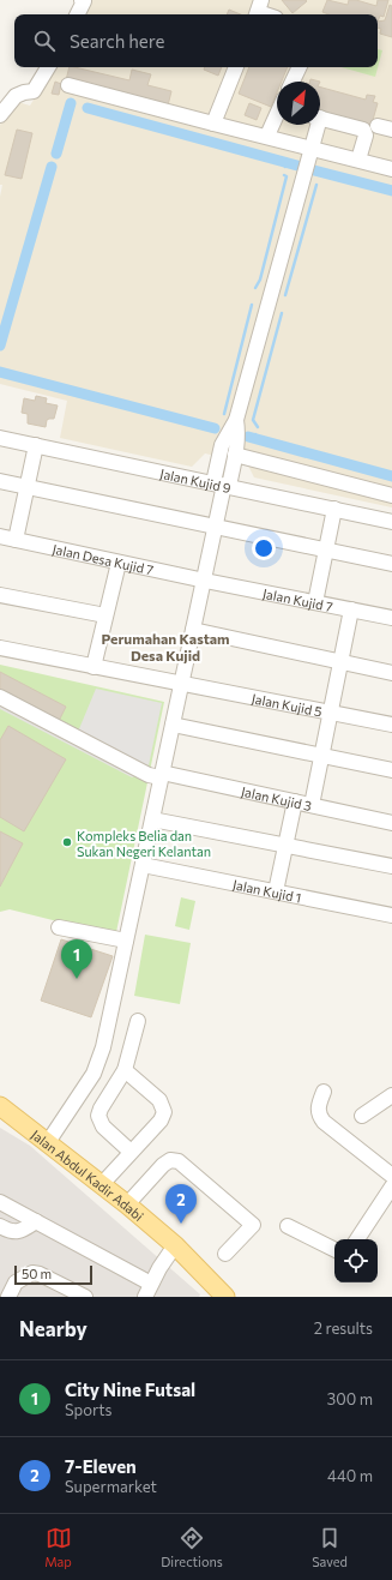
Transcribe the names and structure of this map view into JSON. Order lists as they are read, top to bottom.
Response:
{
  "streets": {
    "main road": ["Jalan Abdul Kadir Adabi"],
    "street": [
      "Jalan Kujid 9",
      "Jalan Desa Kujid 7",
      "Jalan Kujid 7",
      "Jalan Kujid 5",
      "Jalan Kujid 3",
      "Jalan Kujid 1"
    ]
  },
  "crossings": [
    ["Jalan Desa Kujid 7", "Jalan Kujid 7"]
  ],
  "districts": ["Perumahan Kastam Desa Kujid"],
  "places": ["Kompleks Belia dan Sukan Negeri Kelantan"],
  "scale_bar": "50 m",
  "north": "top right",
  "page": {
    "search": "Search here",
    "pins": ["1", "2"],
    "scale": "50 m",
    "heading": ["Nearby", "2 results"],
    "list": [
      {
        "mark": "1",
        "name": "City Nine Futsal",
        "note": "Sports",
        "value": "300 m"
      },
      {
        "mark": "2",
        "name": "7-Eleven",
        "note": "Supermarket",
        "value": "440 m"
      }
    ],
    "nav": ["Map", "Directions", "Saved"]
  }
}
